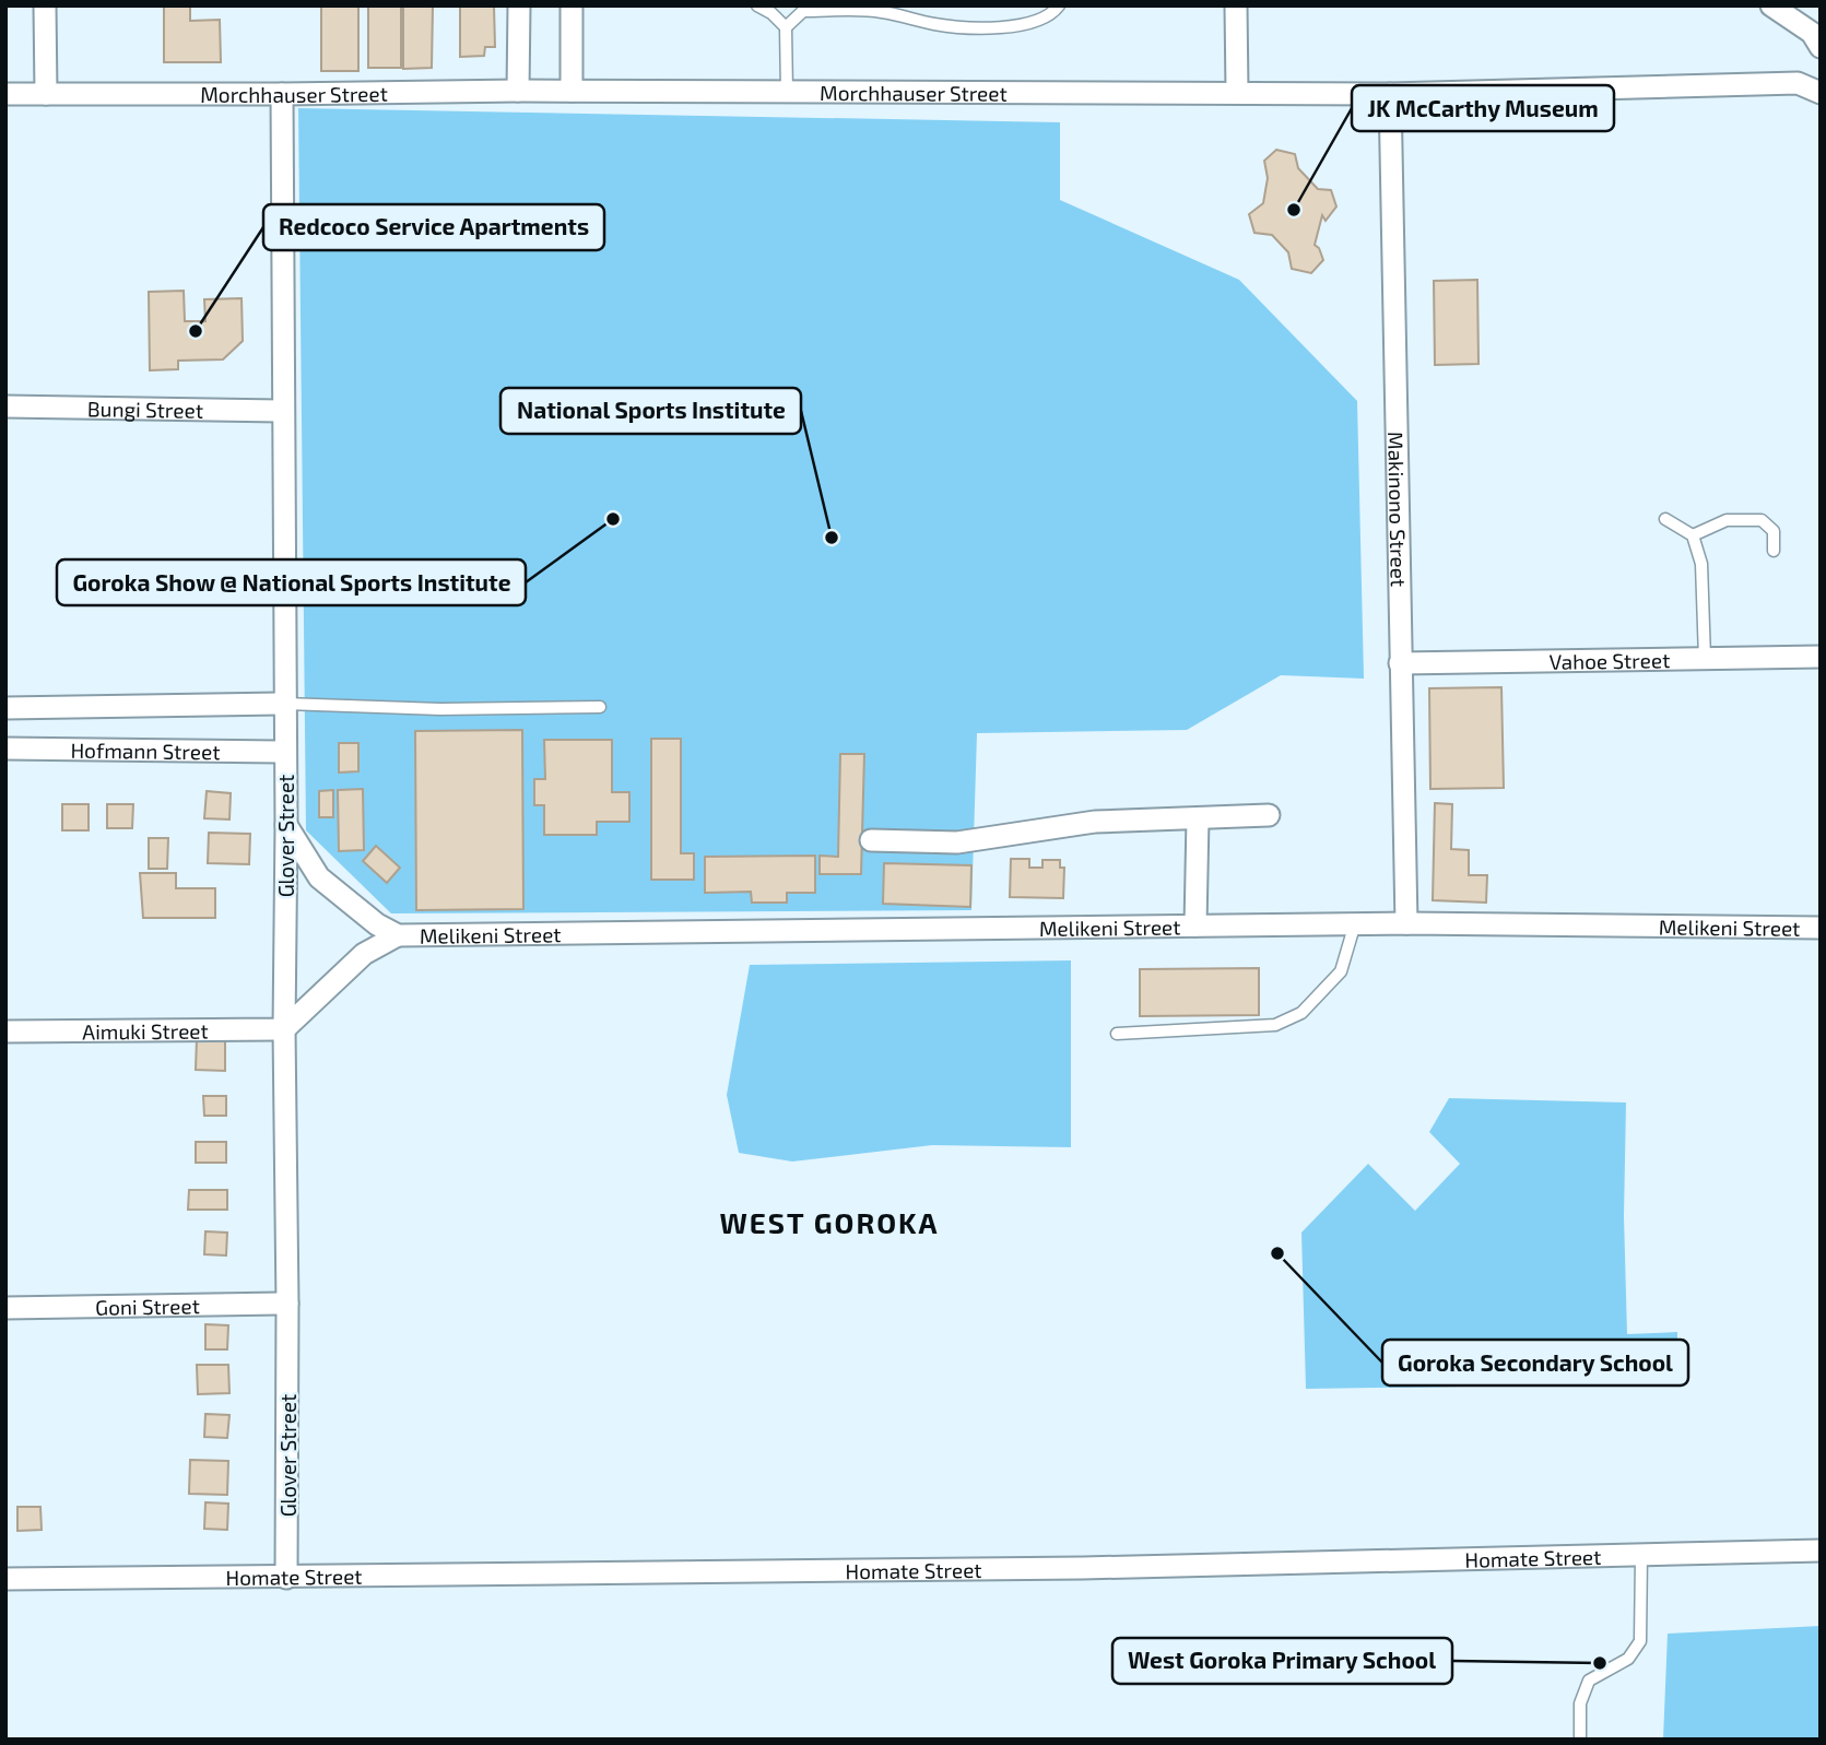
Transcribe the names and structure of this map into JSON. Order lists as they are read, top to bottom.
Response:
{
  "streets": {
    "street": [
      "Morchhauser Street",
      "Bungi Street",
      "Makinono Street",
      "Vahoe Street",
      "Hofmann Street",
      "Glover Street",
      "Melikeni Street",
      "Aimuki Street",
      "Goni Street",
      "Homate Street"
    ]
  },
  "crossings": [
    ["Morchhauser Street", "Makinono Street"],
    ["Morchhauser Street", "Glover Street"],
    ["Bungi Street", "Glover Street"],
    ["Makinono Street", "Vahoe Street"],
    ["Makinono Street", "Melikeni Street"],
    ["Hofmann Street", "Glover Street"],
    ["Glover Street", "Melikeni Street"],
    ["Glover Street", "Aimuki Street"],
    ["Glover Street", "Goni Street"],
    ["Glover Street", "Homate Street"],
    ["Melikeni Street", "Aimuki Street"]
  ],
  "districts": ["WEST GOROKA"],
  "places": [
    "JK McCarthy Museum",
    "Redcoco Service Apartments",
    "Goroka Show @ National Sports Institute",
    "National Sports Institute",
    "Goroka Secondary School",
    "West Goroka Primary School"
  ]
}
